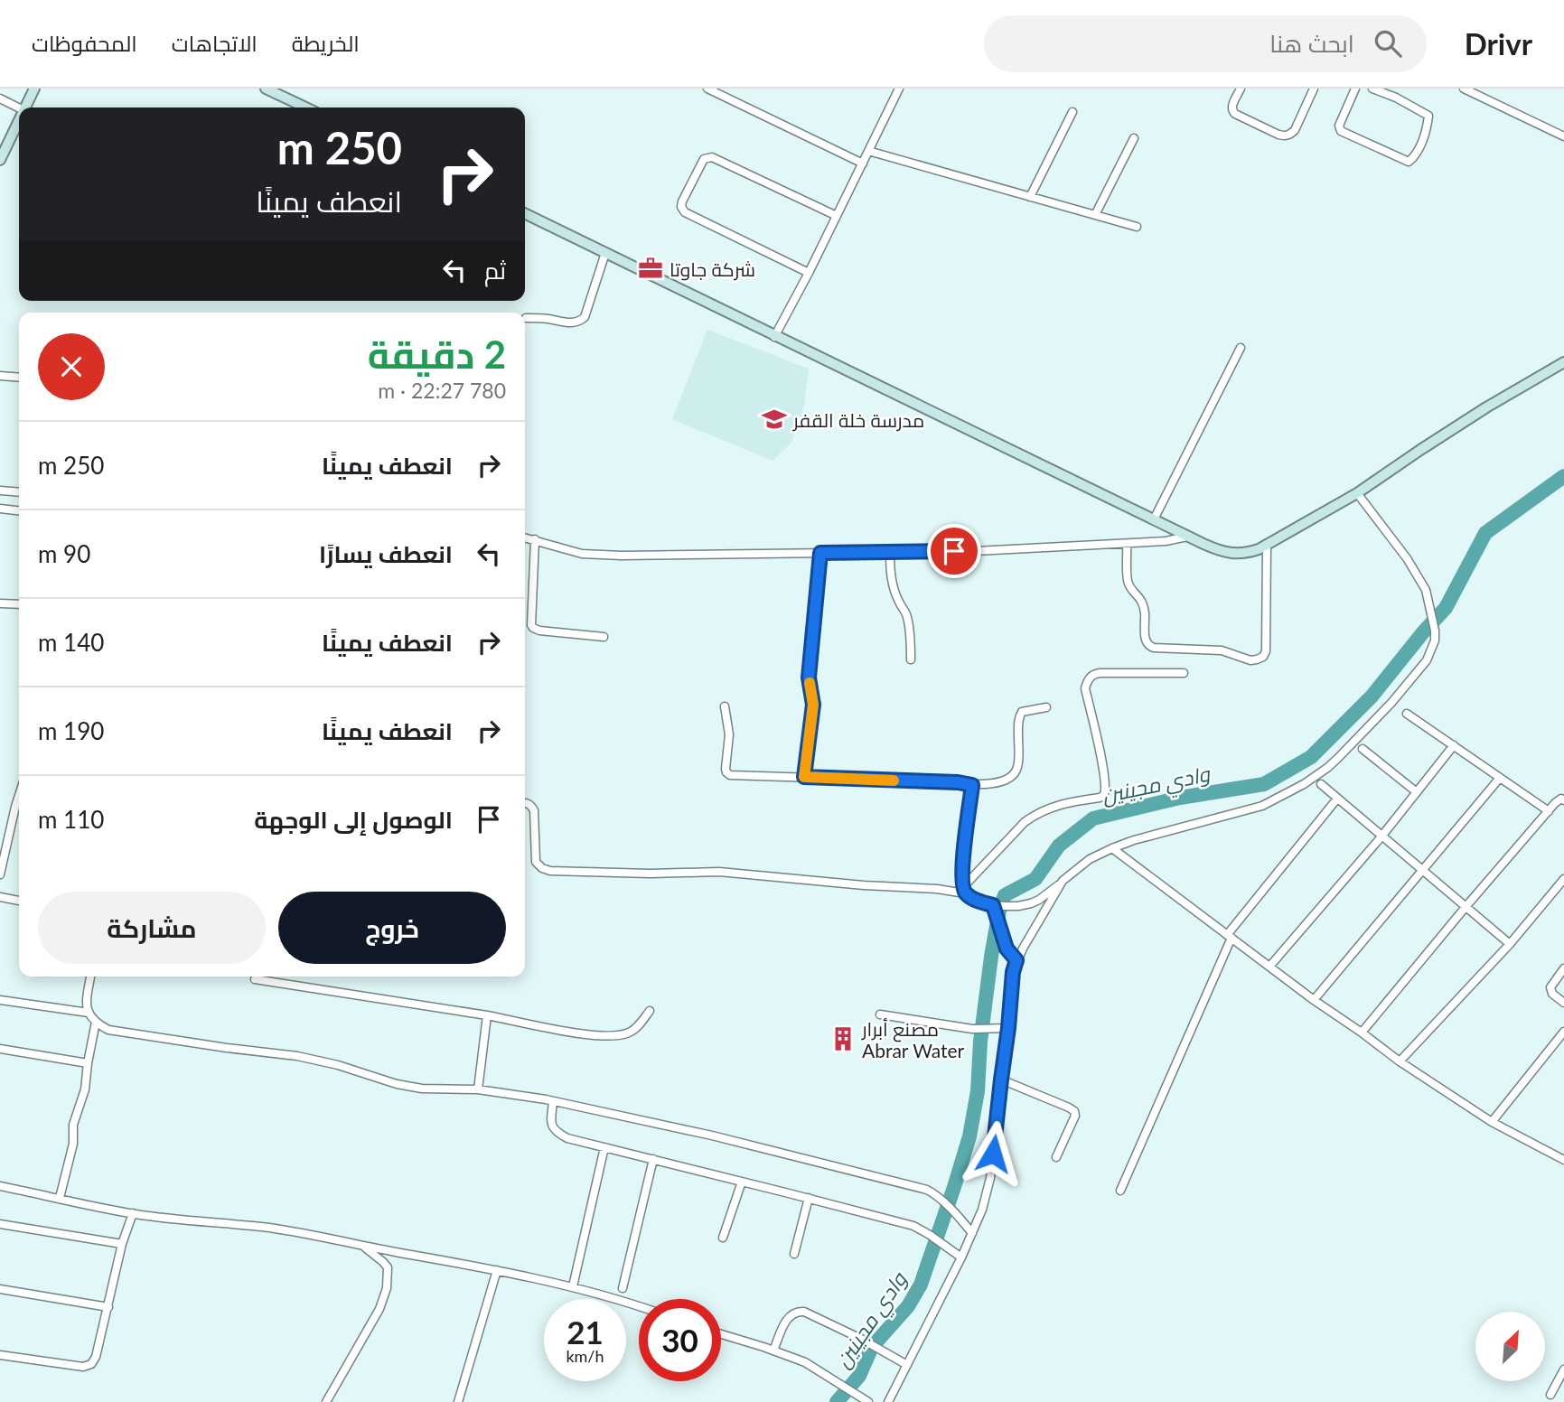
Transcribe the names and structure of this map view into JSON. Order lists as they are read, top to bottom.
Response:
{
  "water": ["وادي مجينين"],
  "places": {
    "office": ["شركة جاوتا"],
    "school or university": ["مدرسة خلة القفر"],
    "building": ["مصنع أبرار Abrar Water"]
  },
  "north": "top right",
  "page": {
    "header": "Drivr",
    "search": "ابحث هنا",
    "nav": ["الخريطة", "الاتجاهات", "المحفوظات"],
    "turn": ["250 m", "انعطف يمينًا"],
    "then": "ثم",
    "heading": ["2 دقيقة", "780 m · 22:27"],
    "list": [
      {
        "name": "انعطف يمينًا",
        "value": "250 m"
      },
      {
        "name": "انعطف يسارًا",
        "value": "90 m"
      },
      {
        "name": "انعطف يمينًا",
        "value": "140 m"
      },
      {
        "name": "انعطف يمينًا",
        "value": "190 m"
      },
      {
        "name": "الوصول إلى الوجهة",
        "value": "110 m"
      }
    ],
    "buttons": ["خروج", "مشاركة"],
    "speed": "21 km/h",
    "limit": "30"
  }
}
